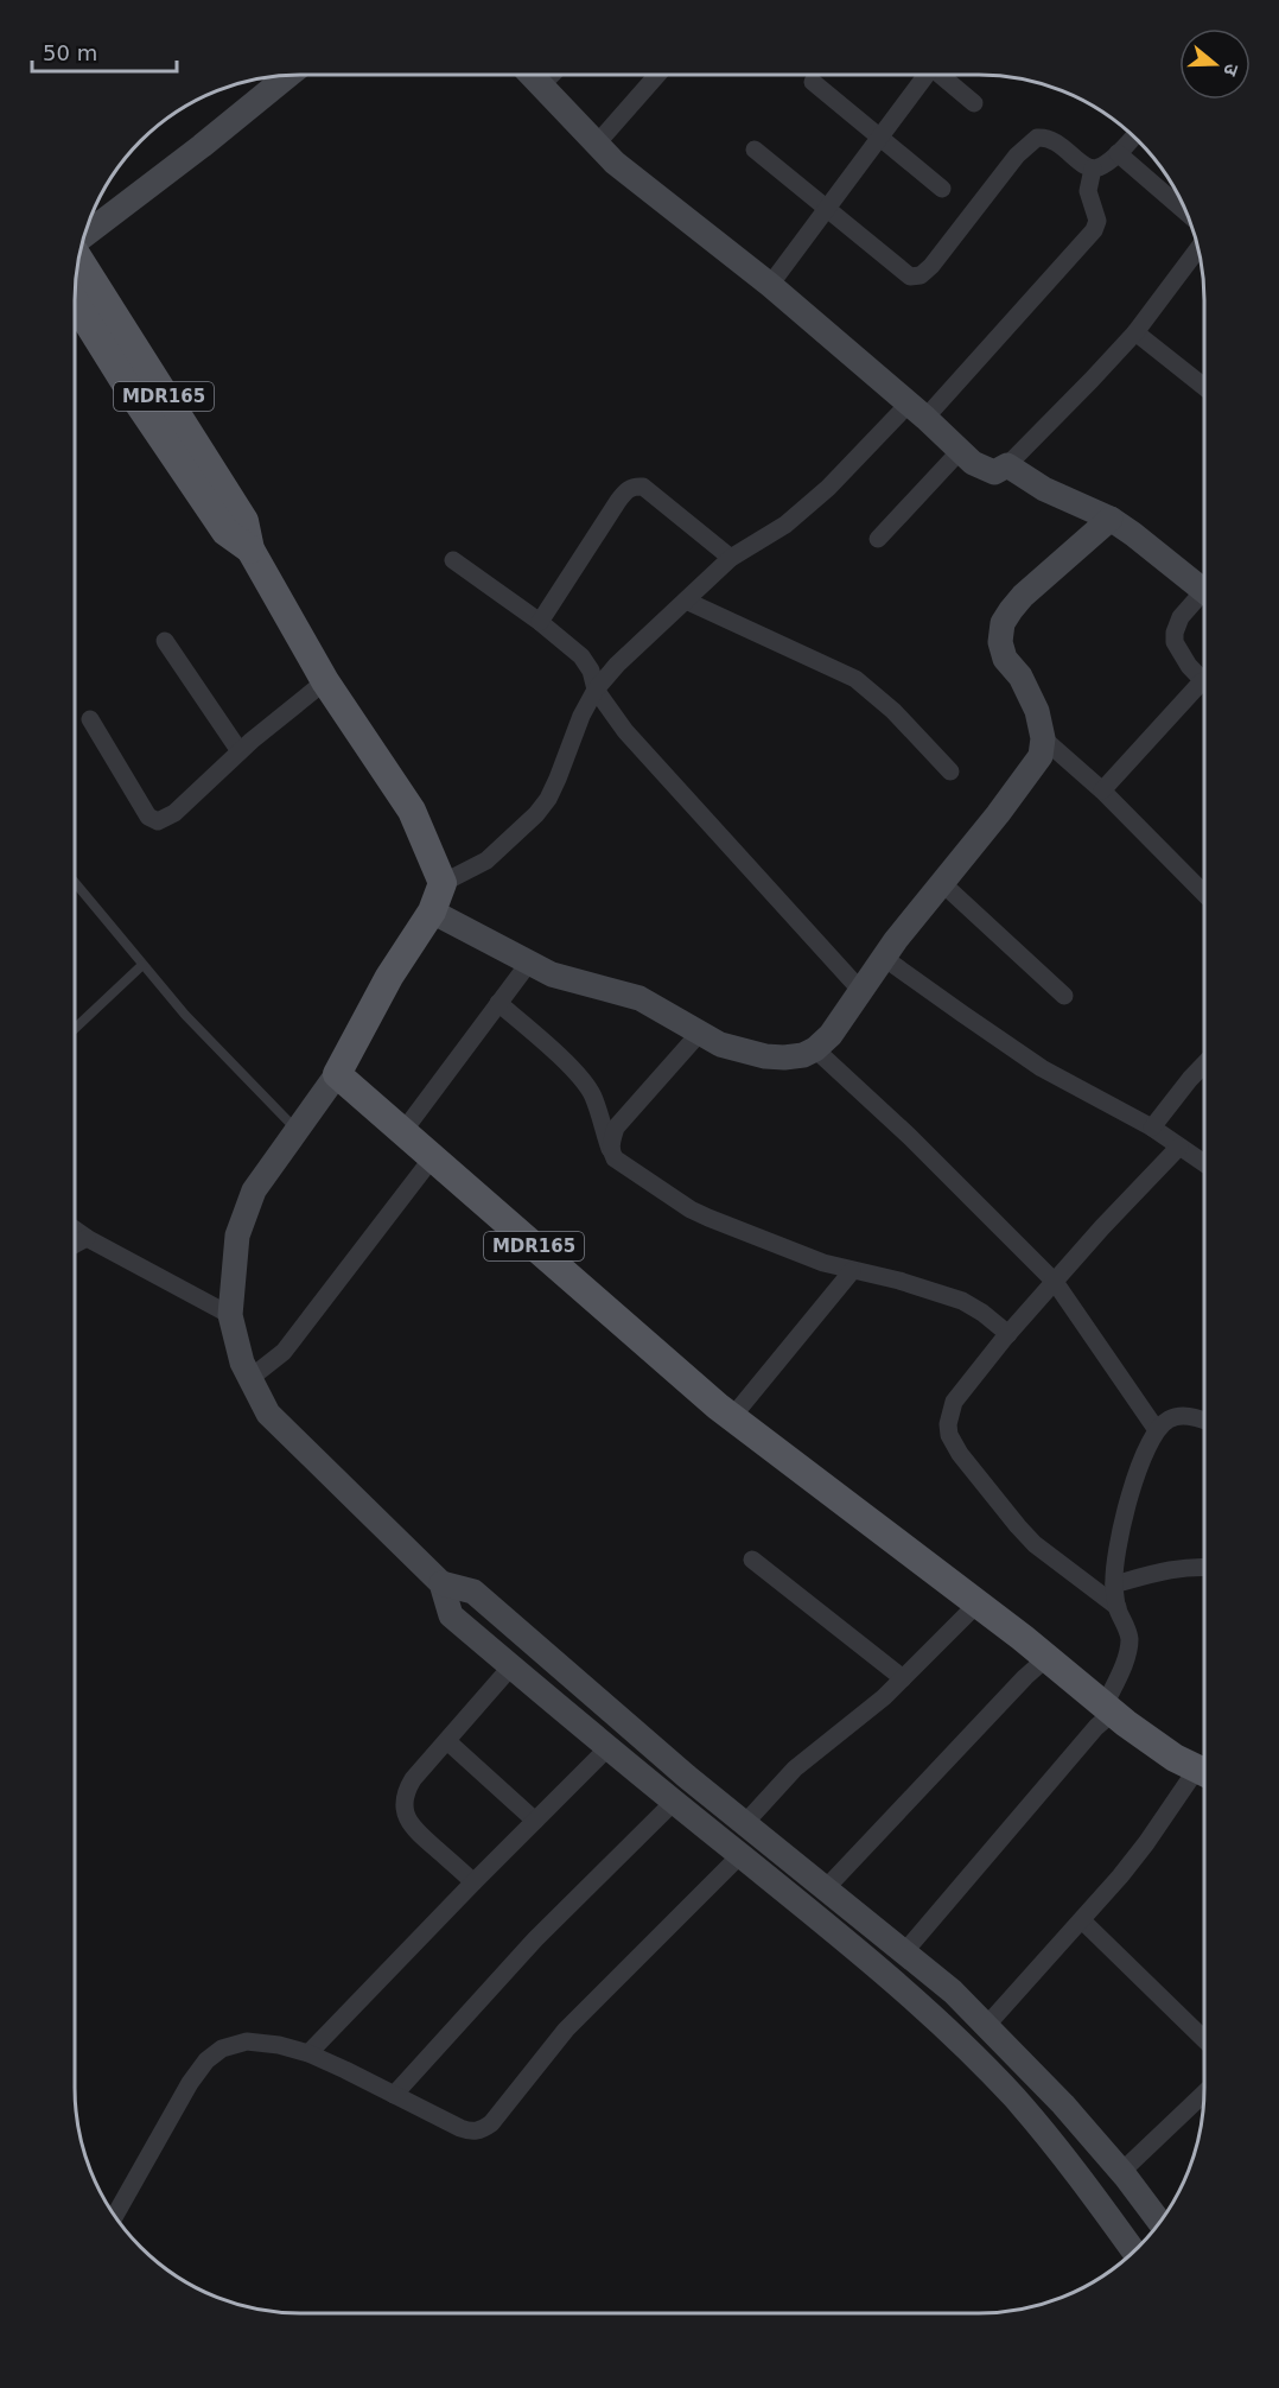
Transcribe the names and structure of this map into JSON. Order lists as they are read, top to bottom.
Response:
{
  "streets": {
    "main road": ["MDR165"]
  },
  "scale_bar": "50 m",
  "north": "right"
}
